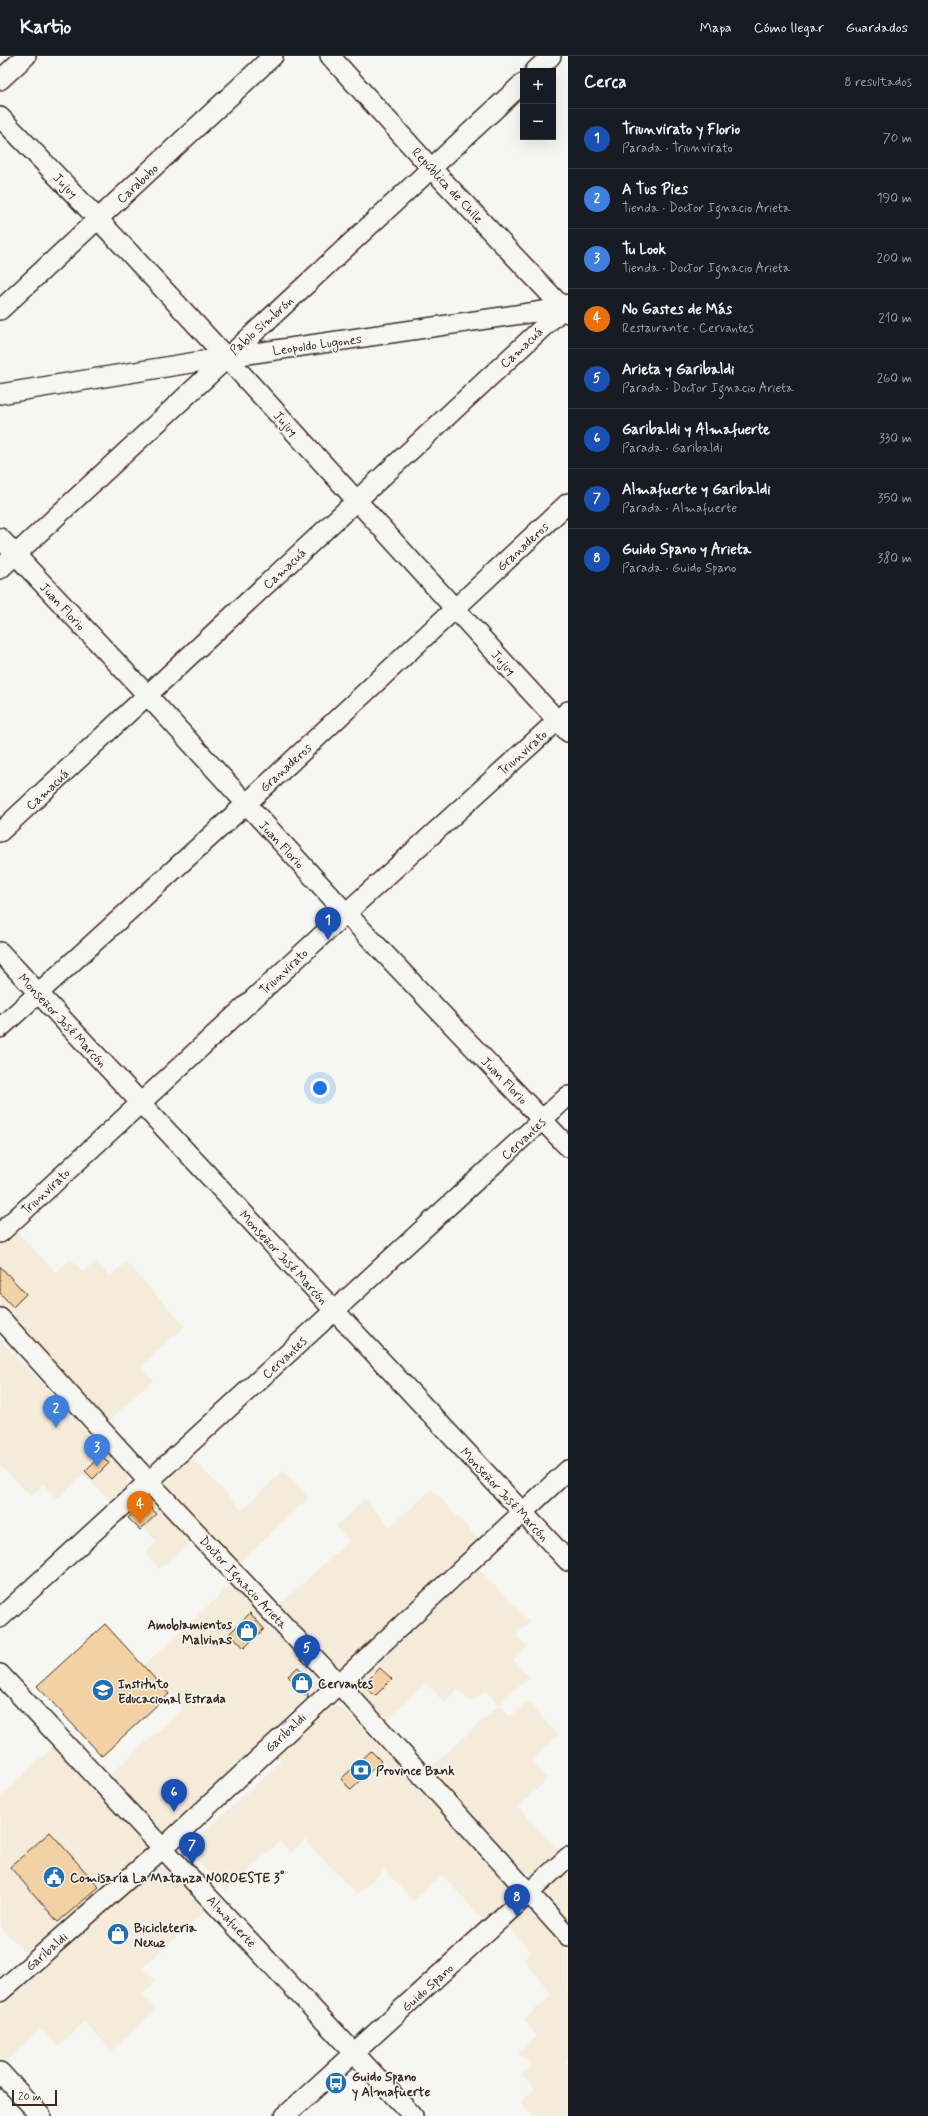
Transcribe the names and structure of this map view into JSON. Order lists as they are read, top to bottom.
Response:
{
  "streets": {
    "street": [
      "Carabobo",
      "Jujuy",
      "República de Chile",
      "Pablo Simbrón",
      "Leopoldo Lugones",
      "Camacuá",
      "Granaderos",
      "Juan Florio",
      "Triunvirato",
      "Monseñor José Marcón",
      "Cervantes",
      "Doctor Ignacio Arieta",
      "Garibaldi",
      "Almafuerte",
      "Guido Spano"
    ]
  },
  "crossings": [
    ["Carabobo", "Jujuy"],
    ["Jujuy", "Pablo Simbrón"],
    ["Jujuy", "Leopoldo Lugones"],
    ["Jujuy", "Camacuá"],
    ["Jujuy", "Granaderos"],
    ["Jujuy", "Triunvirato"],
    ["República de Chile", "Pablo Simbrón"],
    ["República de Chile", "Leopoldo Lugones"],
    ["República de Chile", "Camacuá"],
    ["Pablo Simbrón", "Leopoldo Lugones"],
    ["Pablo Simbrón", "Juan Florio"],
    ["Leopoldo Lugones", "Camacuá"],
    ["Camacuá", "Juan Florio"],
    ["Granaderos", "Juan Florio"],
    ["Granaderos", "Monseñor José Marcón"],
    ["Juan Florio", "Triunvirato"],
    ["Juan Florio", "Cervantes"],
    ["Triunvirato", "Monseñor José Marcón"],
    ["Monseñor José Marcón", "Cervantes"],
    ["Monseñor José Marcón", "Garibaldi"],
    ["Cervantes", "Doctor Ignacio Arieta"],
    ["Doctor Ignacio Arieta", "Garibaldi"],
    ["Doctor Ignacio Arieta", "Guido Spano"],
    ["Garibaldi", "Almafuerte"],
    ["Almafuerte", "Guido Spano"]
  ],
  "places": {
    "shop": ["Amoblamientos Malvinas", "Cervantes", "Bicicleteria Nexuz"],
    "school or university": ["Instituto Educacional Estrada"],
    "bank": ["Province Bank"],
    "public building": ["Comisaría La Matanza NOROESTE 3°"],
    "bus stop": ["Guido Spano y Almafuerte"]
  },
  "scale_bar": "20 m",
  "page": {
    "header": "Kartio",
    "nav": ["Mapa", "Cómo llegar", "Guardados"],
    "heading": ["Cerca", "8 resultados"],
    "map_buttons": ["+", "−"],
    "list": [
      {
        "mark": "1",
        "name": "Triunvirato y Florio",
        "note": "Parada · Triunvirato",
        "value": "70 m"
      },
      {
        "mark": "2",
        "name": "A Tus Pies",
        "note": "Tienda · Doctor Ignacio Arieta",
        "value": "190 m"
      },
      {
        "mark": "3",
        "name": "Tu Look",
        "note": "Tienda · Doctor Ignacio Arieta",
        "value": "200 m"
      },
      {
        "mark": "4",
        "name": "No Gastes de Más",
        "note": "Restaurante · Cervantes",
        "value": "210 m"
      },
      {
        "mark": "5",
        "name": "Arieta y Garibaldi",
        "note": "Parada · Doctor Ignacio Arieta",
        "value": "260 m"
      },
      {
        "mark": "6",
        "name": "Garibaldi y Almafuerte",
        "note": "Parada · Garibaldi",
        "value": "330 m"
      },
      {
        "mark": "7",
        "name": "Almafuerte y Garibaldi",
        "note": "Parada · Almafuerte",
        "value": "350 m"
      },
      {
        "mark": "8",
        "name": "Guido Spano y Arieta",
        "note": "Parada · Guido Spano",
        "value": "380 m"
      }
    ],
    "pins": [
      "1",
      "2",
      "3",
      "4",
      "5",
      "6",
      "7",
      "8"
    ],
    "scale": "20 m"
  }
}
